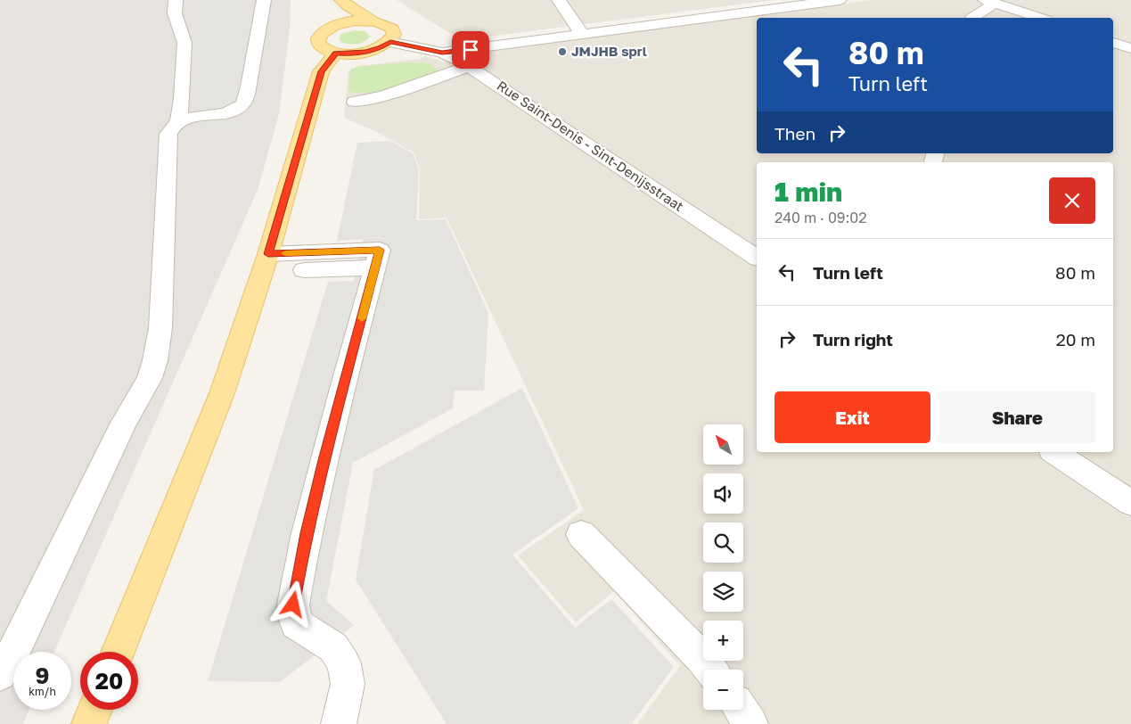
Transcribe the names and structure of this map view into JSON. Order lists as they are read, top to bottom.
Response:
{
  "streets": {
    "street": ["Rue Saint-Denis - Sint-Denijsstraat"]
  },
  "places": ["JMJHB sprl"],
  "north": "top left",
  "page": {
    "turn": ["80 m", "Turn left"],
    "then": "Then",
    "heading": ["1 min", "240 m · 09:02"],
    "list": [
      {
        "name": "Turn left",
        "value": "80 m"
      },
      {
        "name": "Turn right",
        "value": "20 m"
      }
    ],
    "buttons": ["Exit", "Share"],
    "map_buttons": ["+", "−"],
    "speed": "9 km/h",
    "limit": "20"
  }
}
